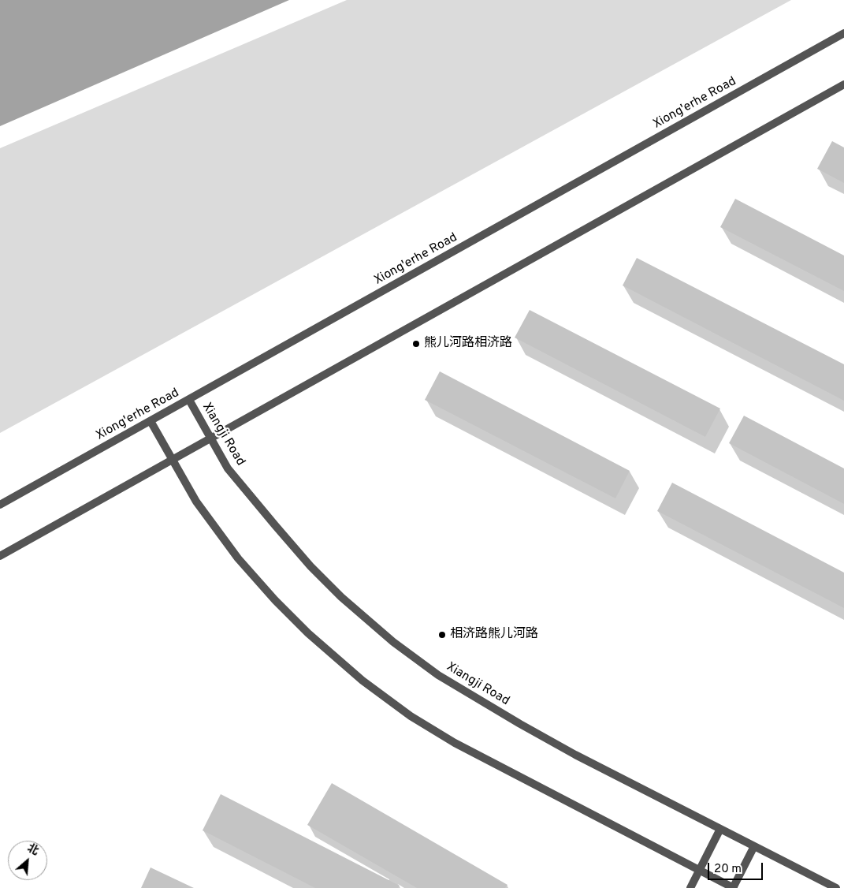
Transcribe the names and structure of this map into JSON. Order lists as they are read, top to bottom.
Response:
{
  "streets": {
    "street": ["Xiong'erhe Road", "Xiangji Road"]
  },
  "crossings": [
    ["Xiong'erhe Road", "Xiangji Road"]
  ],
  "places": ["熊儿河路相济路", "相济路熊儿河路"],
  "scale_bar": "20 m",
  "north": "top right"
}
